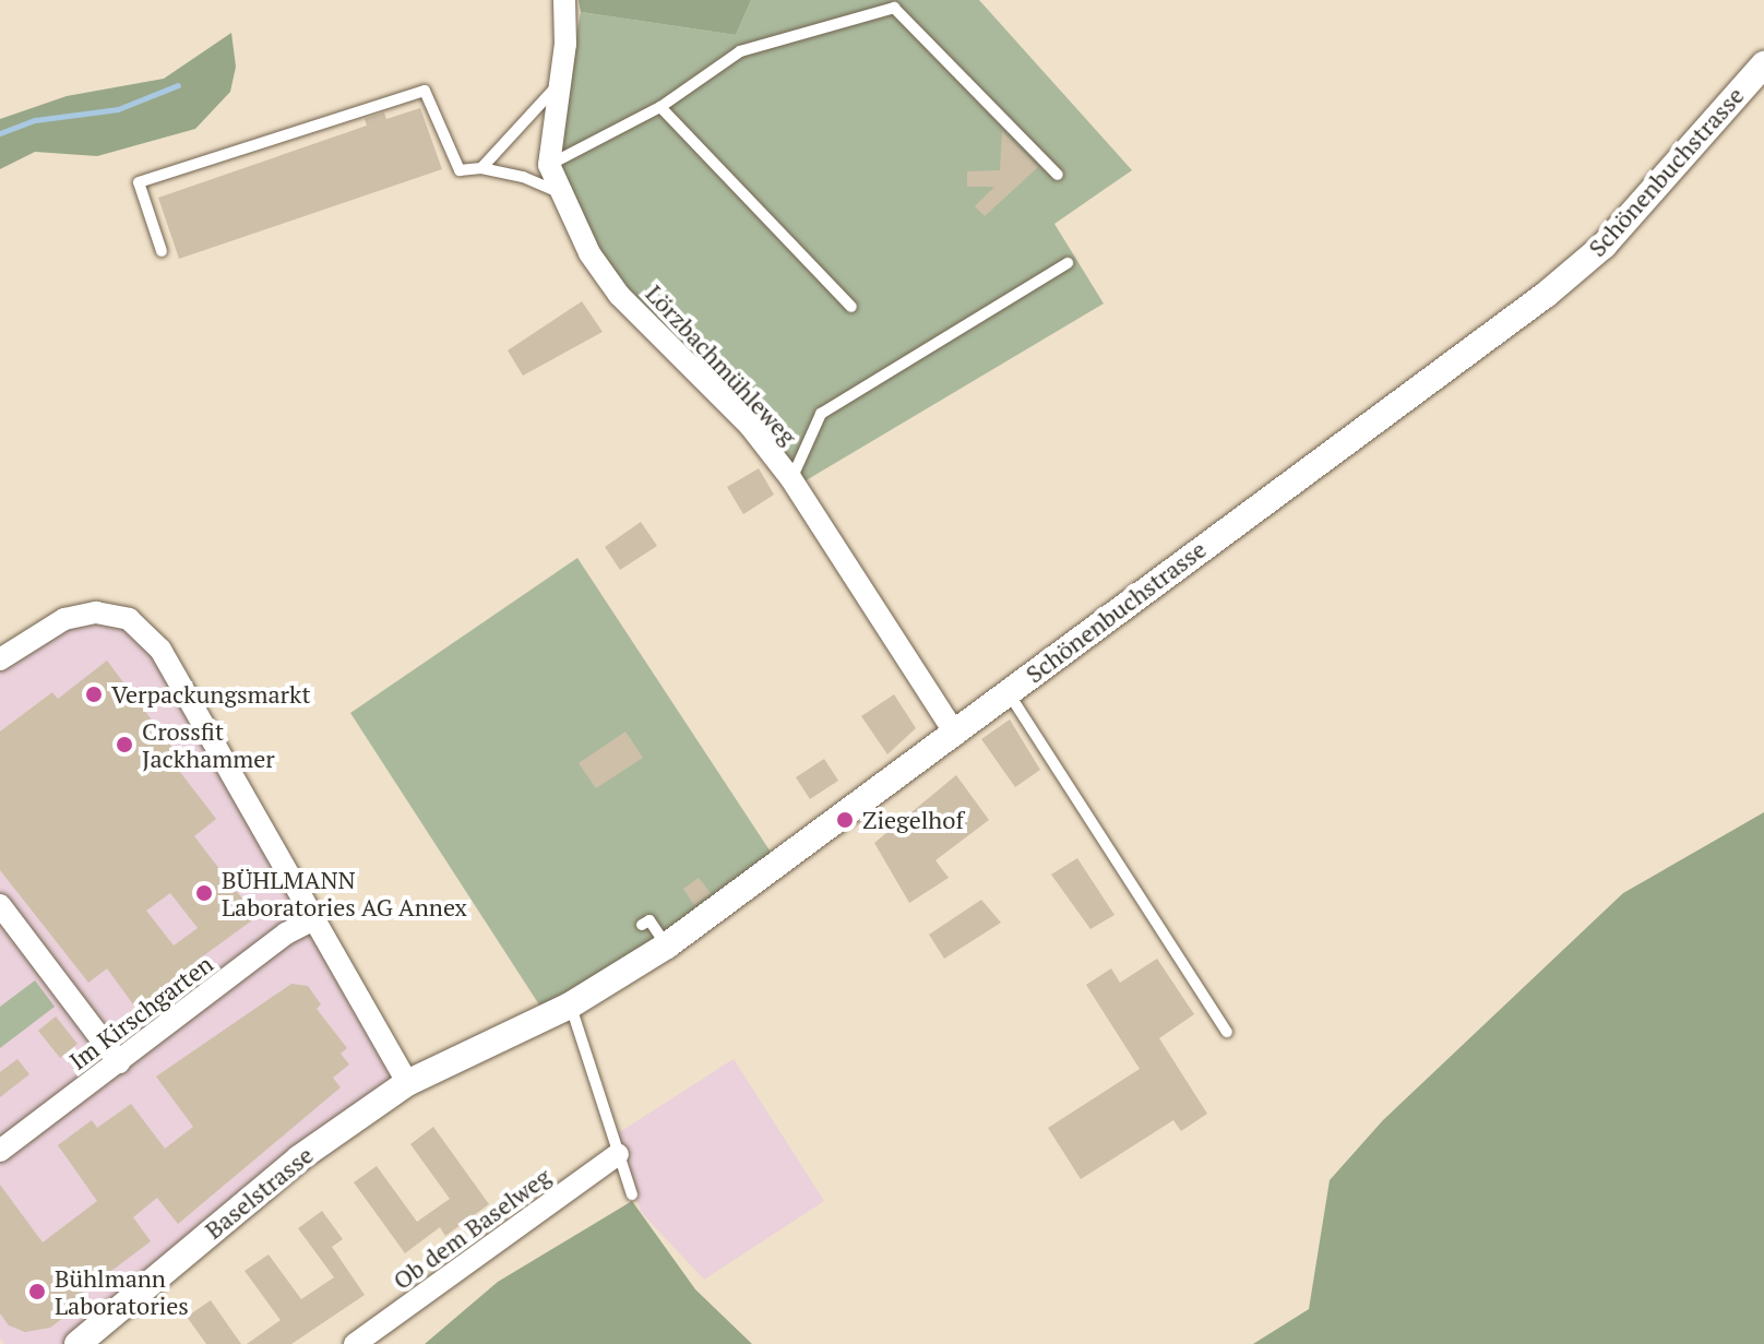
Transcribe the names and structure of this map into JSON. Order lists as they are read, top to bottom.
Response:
{
  "streets": {
    "street": [
      "Schönenbuchstrasse",
      "Lörzbachmühleweg",
      "Im Kirschgarten",
      "Baselstrasse",
      "Ob dem Baselweg"
    ]
  },
  "crossings": [
    ["Schönenbuchstrasse", "Lörzbachmühleweg"],
    ["Schönenbuchstrasse", "Baselstrasse"]
  ],
  "places": [
    "Verpackungsmarkt",
    "Crossfit Jackhammer",
    "Ziegelhof",
    "BÜHLMANN Laboratories AG Annex",
    "Bühlmann Laboratories"
  ]
}
